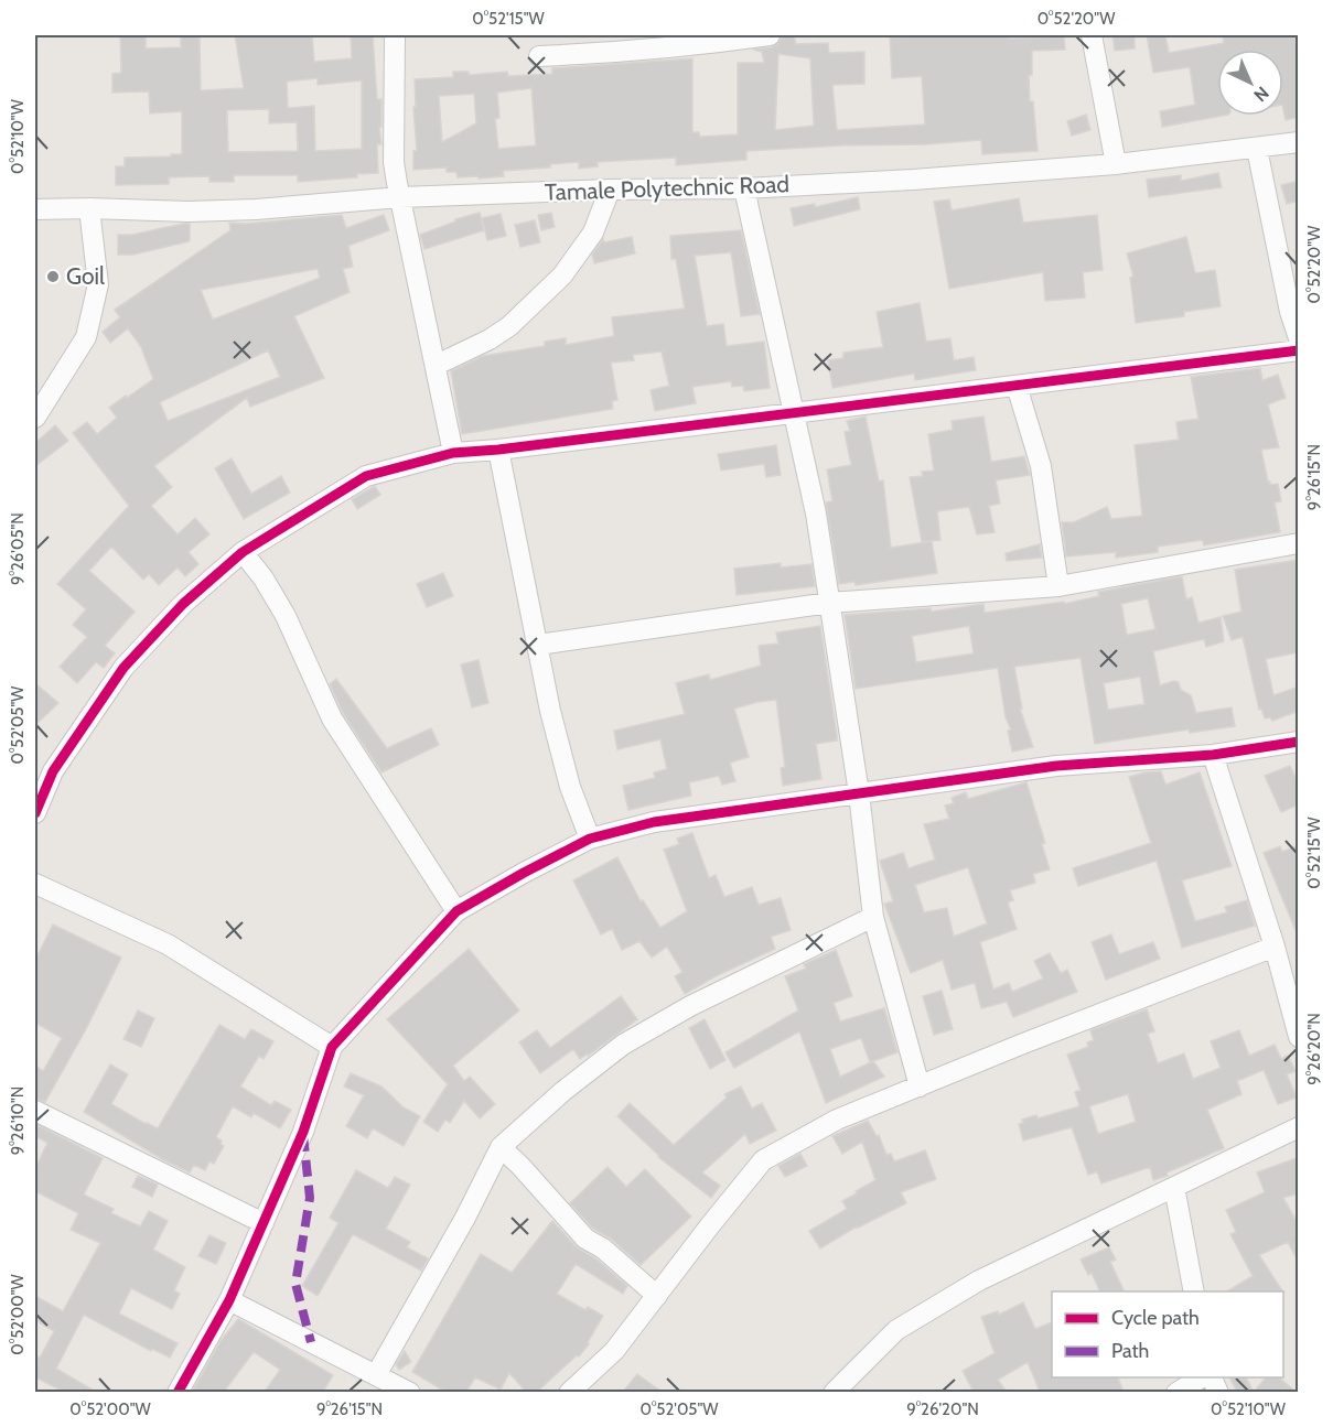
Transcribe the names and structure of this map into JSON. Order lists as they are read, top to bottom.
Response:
{
  "streets": {
    "street": ["Tamale Polytechnic Road"]
  },
  "places": ["Goil"],
  "legend": ["Cycle path", "Path"],
  "north": "bottom right",
  "coordinates": [
    "0°52'15\"W",
    "0°52'20\"W",
    "0°52'10\"W",
    "9°26'15\"N",
    "9°26'05\"N",
    "0°52'05\"W",
    "9°26'20\"N",
    "9°26'10\"N",
    "0°52'00\"W"
  ]
}
